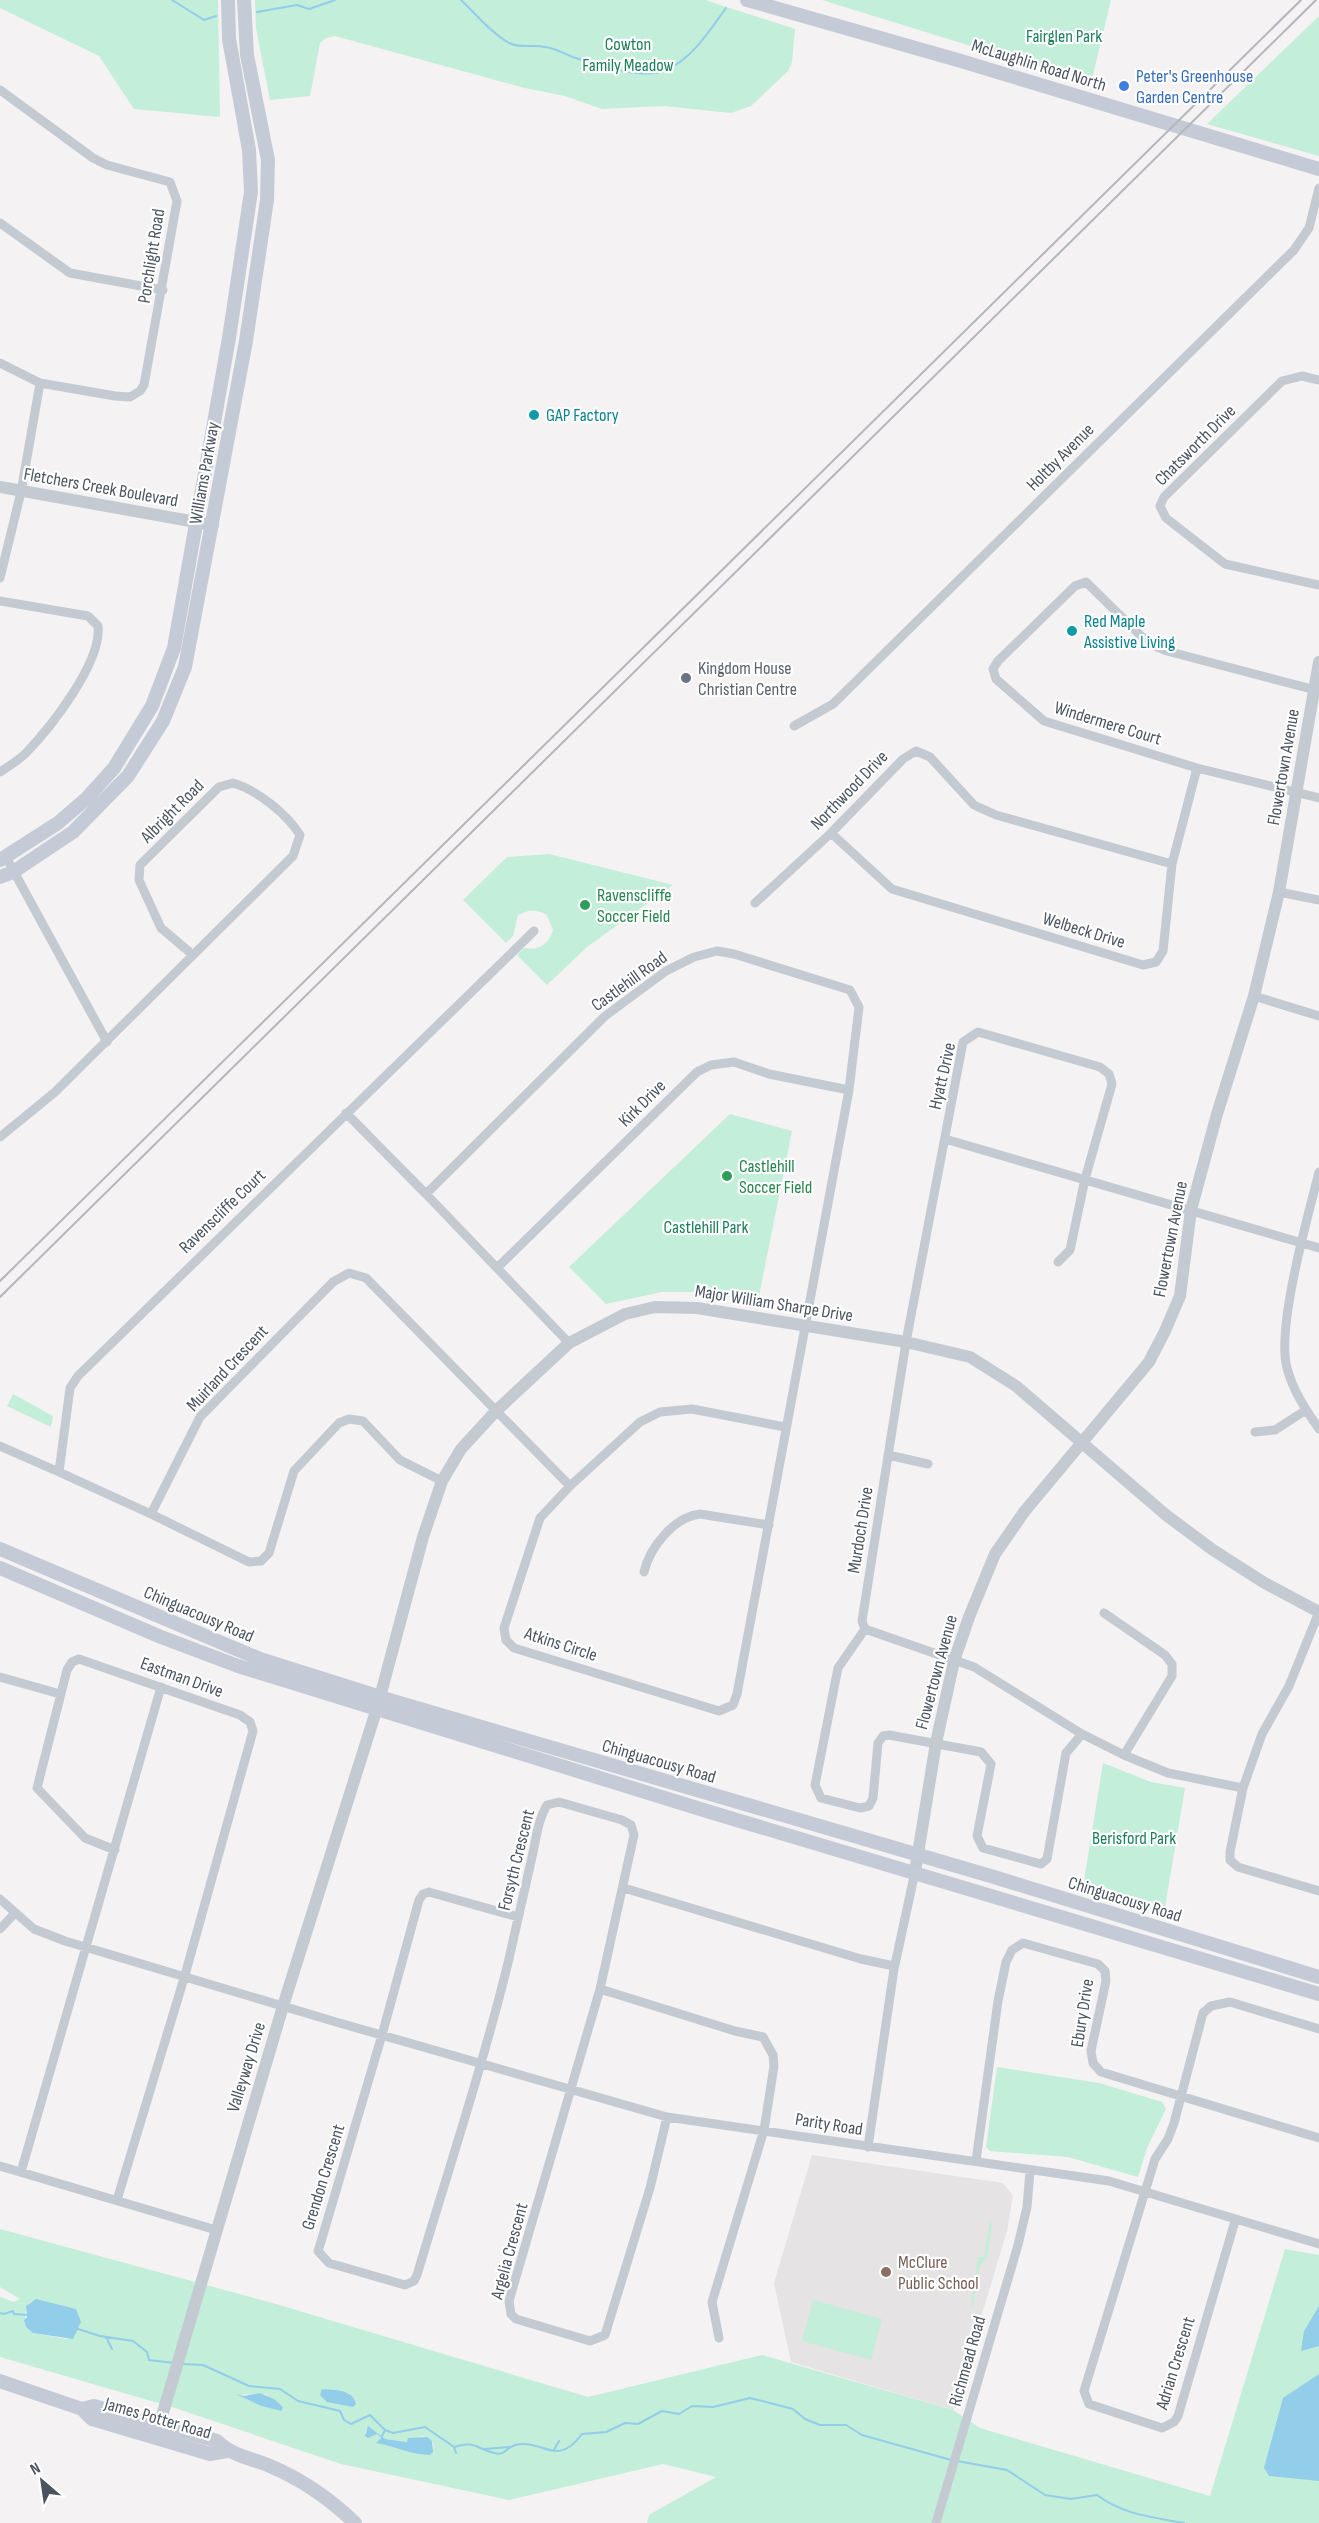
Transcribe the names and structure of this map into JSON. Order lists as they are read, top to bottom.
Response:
{
  "streets": {
    "main road": [
      "McLaughlin Road North",
      "Williams Parkway",
      "Chinguacousy Road",
      "James Potter Road"
    ],
    "street": [
      "Porchlight Road",
      "Chatsworth Drive",
      "Holtby Avenue",
      "Fletchers Creek Boulevard",
      "Windermere Court",
      "Flowertown Avenue",
      "Northwood Drive",
      "Albright Road",
      "Welbeck Drive",
      "Castlehill Road",
      "Hyatt Drive",
      "Kirk Drive",
      "Ravenscliffe Court",
      "Major William Sharpe Drive",
      "Muirland Crescent",
      "Murdoch Drive",
      "Atkins Circle",
      "Eastman Drive",
      "Forsyth Crescent",
      "Ebury Drive",
      "Valleyway Drive",
      "Parity Road",
      "Grendon Crescent",
      "Argelia Crescent",
      "Richmead Road",
      "Adrian Crescent"
    ]
  },
  "crossings": [
    ["Williams Parkway", "Fletchers Creek Boulevard"],
    ["Windermere Court", "Flowertown Avenue"],
    ["Windermere Court", "Welbeck Drive"],
    ["Flowertown Avenue", "Major William Sharpe Drive"],
    ["Flowertown Avenue", "Chinguacousy Road"],
    ["Northwood Drive", "Welbeck Drive"],
    ["Castlehill Road", "Kirk Drive"],
    ["Castlehill Road", "Major William Sharpe Drive"],
    ["Castlehill Road", "Atkins Circle"],
    ["Hyatt Drive", "Major William Sharpe Drive"],
    ["Hyatt Drive", "Murdoch Drive"],
    ["Major William Sharpe Drive", "Muirland Crescent"],
    ["Major William Sharpe Drive", "Murdoch Drive"],
    ["Major William Sharpe Drive", "Chinguacousy Road"],
    ["Major William Sharpe Drive", "Atkins Circle"],
    ["Major William Sharpe Drive", "Valleyway Drive"],
    ["Muirland Crescent", "Atkins Circle"],
    ["Chinguacousy Road", "Valleyway Drive"],
    ["Eastman Drive", "Parity Road"],
    ["Forsyth Crescent", "Parity Road"],
    ["Forsyth Crescent", "Grendon Crescent"],
    ["Forsyth Crescent", "Argelia Crescent"],
    ["Ebury Drive", "Parity Road"],
    ["Valleyway Drive", "Parity Road"],
    ["Valleyway Drive", "James Potter Road"],
    ["Parity Road", "Grendon Crescent"],
    ["Parity Road", "Argelia Crescent"],
    ["Parity Road", "Richmead Road"],
    ["Parity Road", "Adrian Crescent"]
  ],
  "parks": [
    "Fairglen Park",
    "Cowton Family Meadow",
    "Castlehill Park",
    "Berisford Park"
  ],
  "places": [
    "Peter's Greenhouse Garden Centre",
    "GAP Factory",
    "Red Maple Assistive Living",
    "Kingdom House Christian Centre",
    "Ravenscliffe Soccer Field",
    "Castlehill Soccer Field",
    "McClure Public School"
  ],
  "north": "top left"
}
